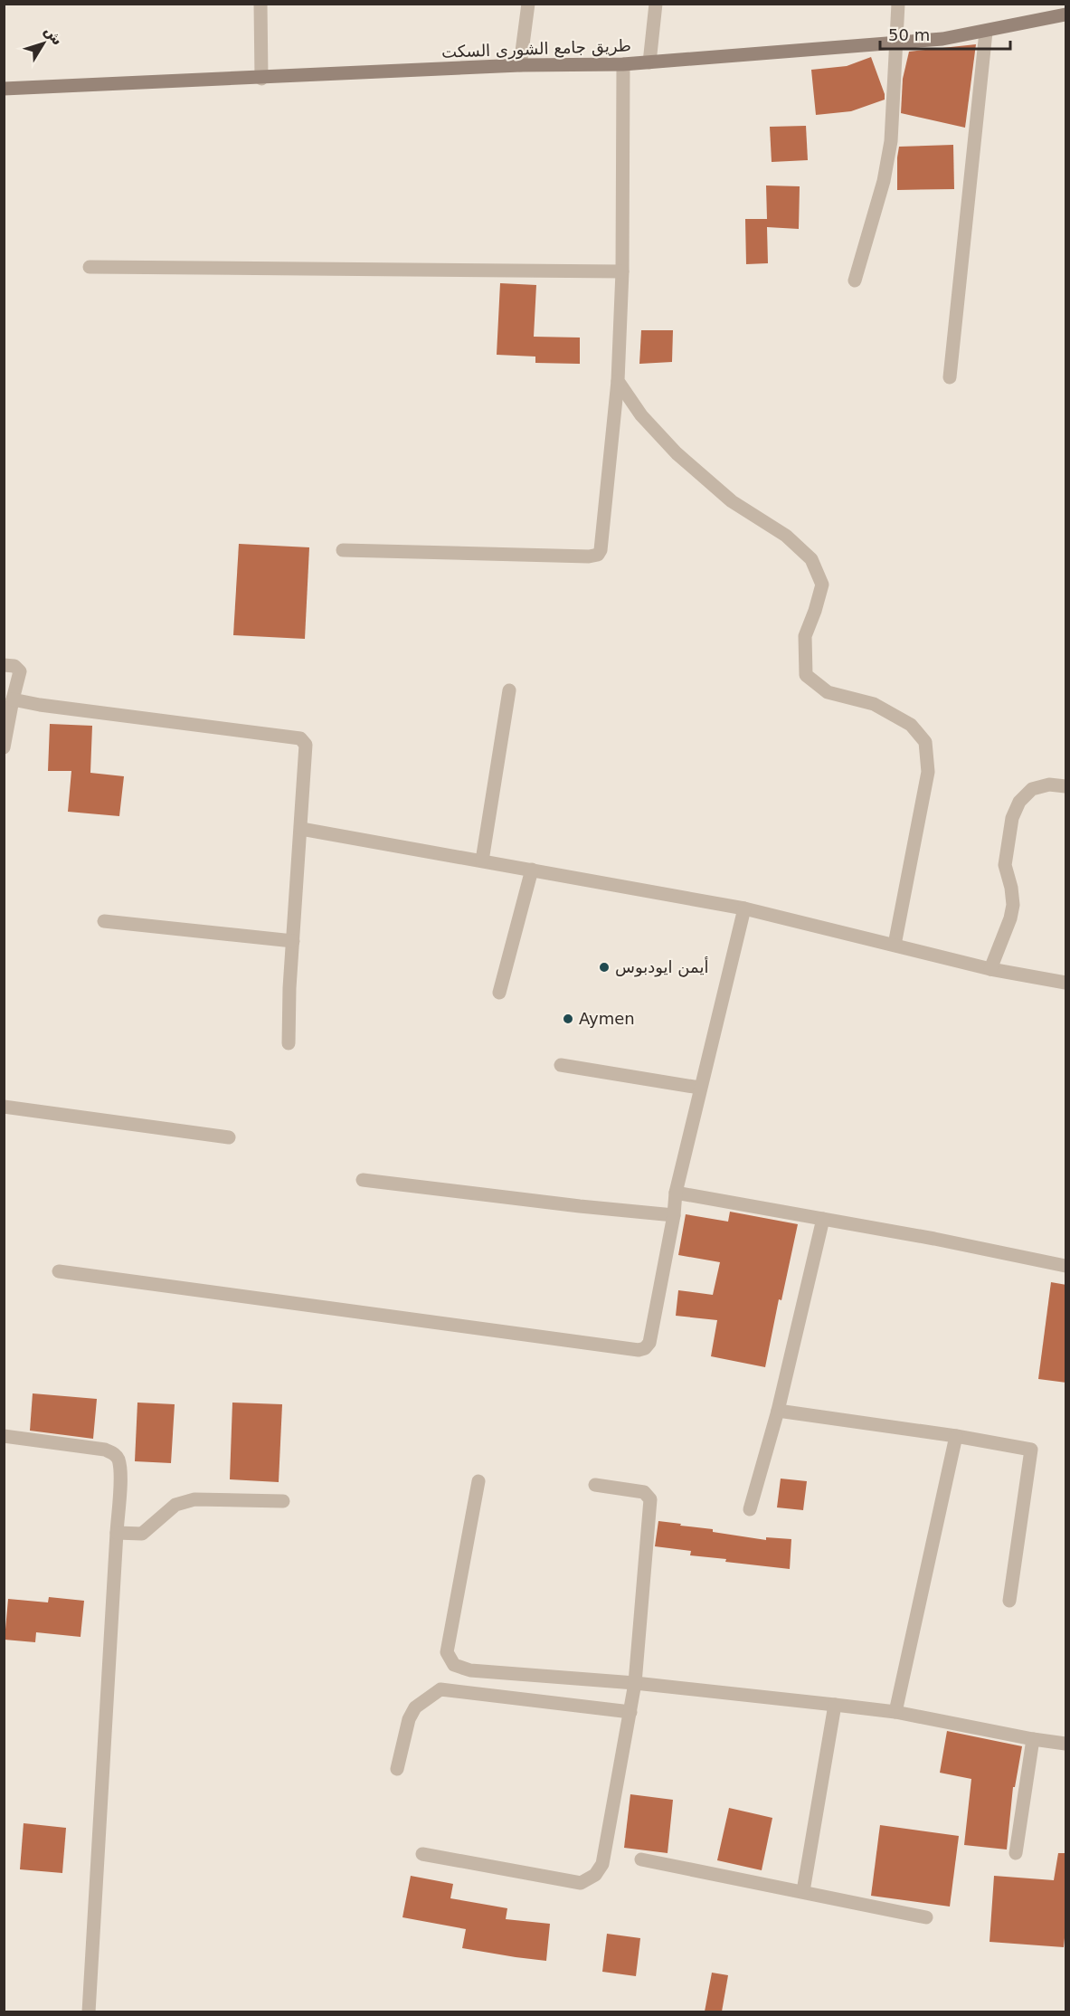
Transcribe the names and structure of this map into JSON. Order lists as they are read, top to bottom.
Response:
{
  "streets": {
    "main road": ["طريق جامع الشورى السكت"]
  },
  "places": ["أيمن ايودبوس", "Aymen"],
  "scale_bar": "50 m",
  "north": "top right"
}
